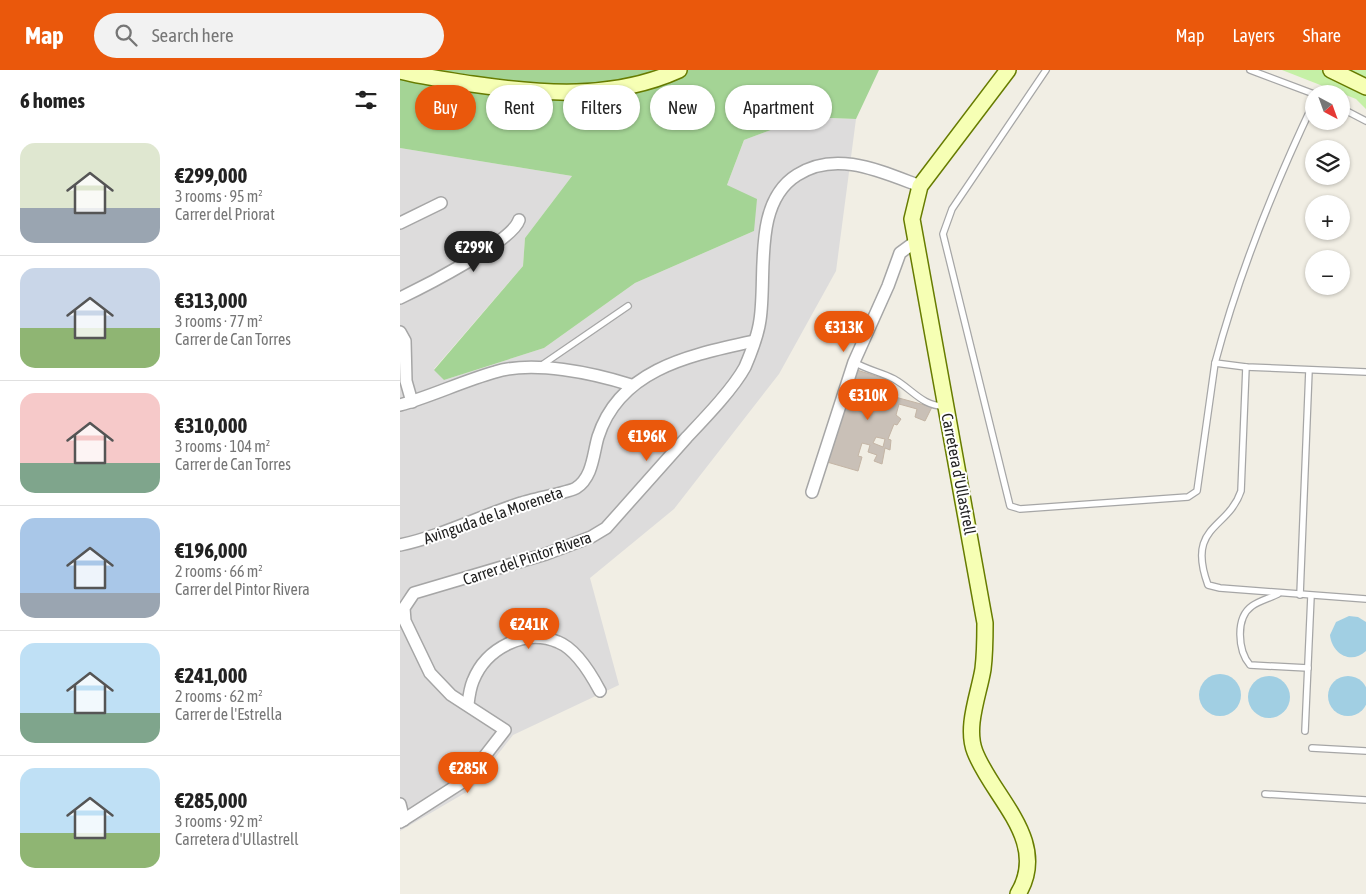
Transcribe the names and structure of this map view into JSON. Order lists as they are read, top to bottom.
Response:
{
  "streets": {
    "street": ["Carretera d'Ullastrell", "Avinguda de la Moreneta", "Carrer del Pintor Rivera"]
  },
  "crossings": [
    ["Carretera d'Ullastrell", "Carrer del Pintor Rivera"],
    ["Avinguda de la Moreneta", "Carrer del Pintor Rivera"]
  ],
  "north": "bottom right",
  "page": {
    "header": "Map",
    "search": "Search here",
    "nav": ["Map", "Layers", "Share"],
    "heading": "6 homes",
    "map_buttons": ["+", "−"],
    "chip": [
      "Buy",
      "Rent",
      "Filters",
      "New",
      "Apartment"
    ],
    "list": [
      {
        "name": "€299,000",
        "note": "3 rooms · 95 m² · Carrer del Priorat"
      },
      {
        "name": "€313,000",
        "note": "3 rooms · 77 m² · Carrer de Can Torres"
      },
      {
        "name": "€310,000",
        "note": "3 rooms · 104 m² · Carrer de Can Torres"
      },
      {
        "name": "€196,000",
        "note": "2 rooms · 66 m² · Carrer del Pintor Rivera"
      },
      {
        "name": "€241,000",
        "note": "2 rooms · 62 m² · Carrer de l'Estrella"
      },
      {
        "name": "€285,000",
        "note": "3 rooms · 92 m² · Carretera d'Ullastrell"
      }
    ],
    "price": [
      "€299K",
      "€313K",
      "€310K",
      "€196K",
      "€241K",
      "€285K"
    ]
  }
}
